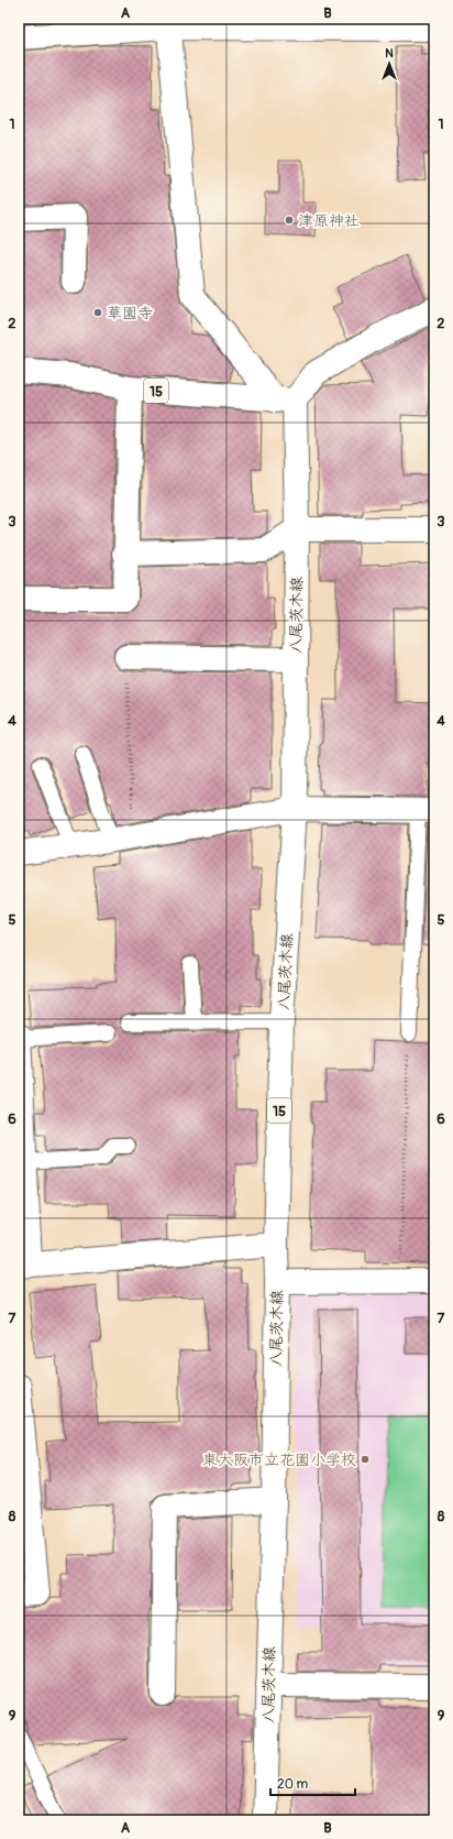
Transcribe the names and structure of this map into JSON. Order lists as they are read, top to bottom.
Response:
{
  "streets": {
    "street": ["15", "八尾茨木線"]
  },
  "crossings": [
    ["15", "八尾茨木線"]
  ],
  "places": ["津原神社", "華園寺", "東大阪市立花園小学校"],
  "scale_bar": "20 m",
  "north": "top",
  "grid": {
    "columns": ["A", "B"],
    "rows": [
      "1",
      "2",
      "3",
      "4",
      "5",
      "6",
      "7",
      "8",
      "9"
    ]
  }
}
